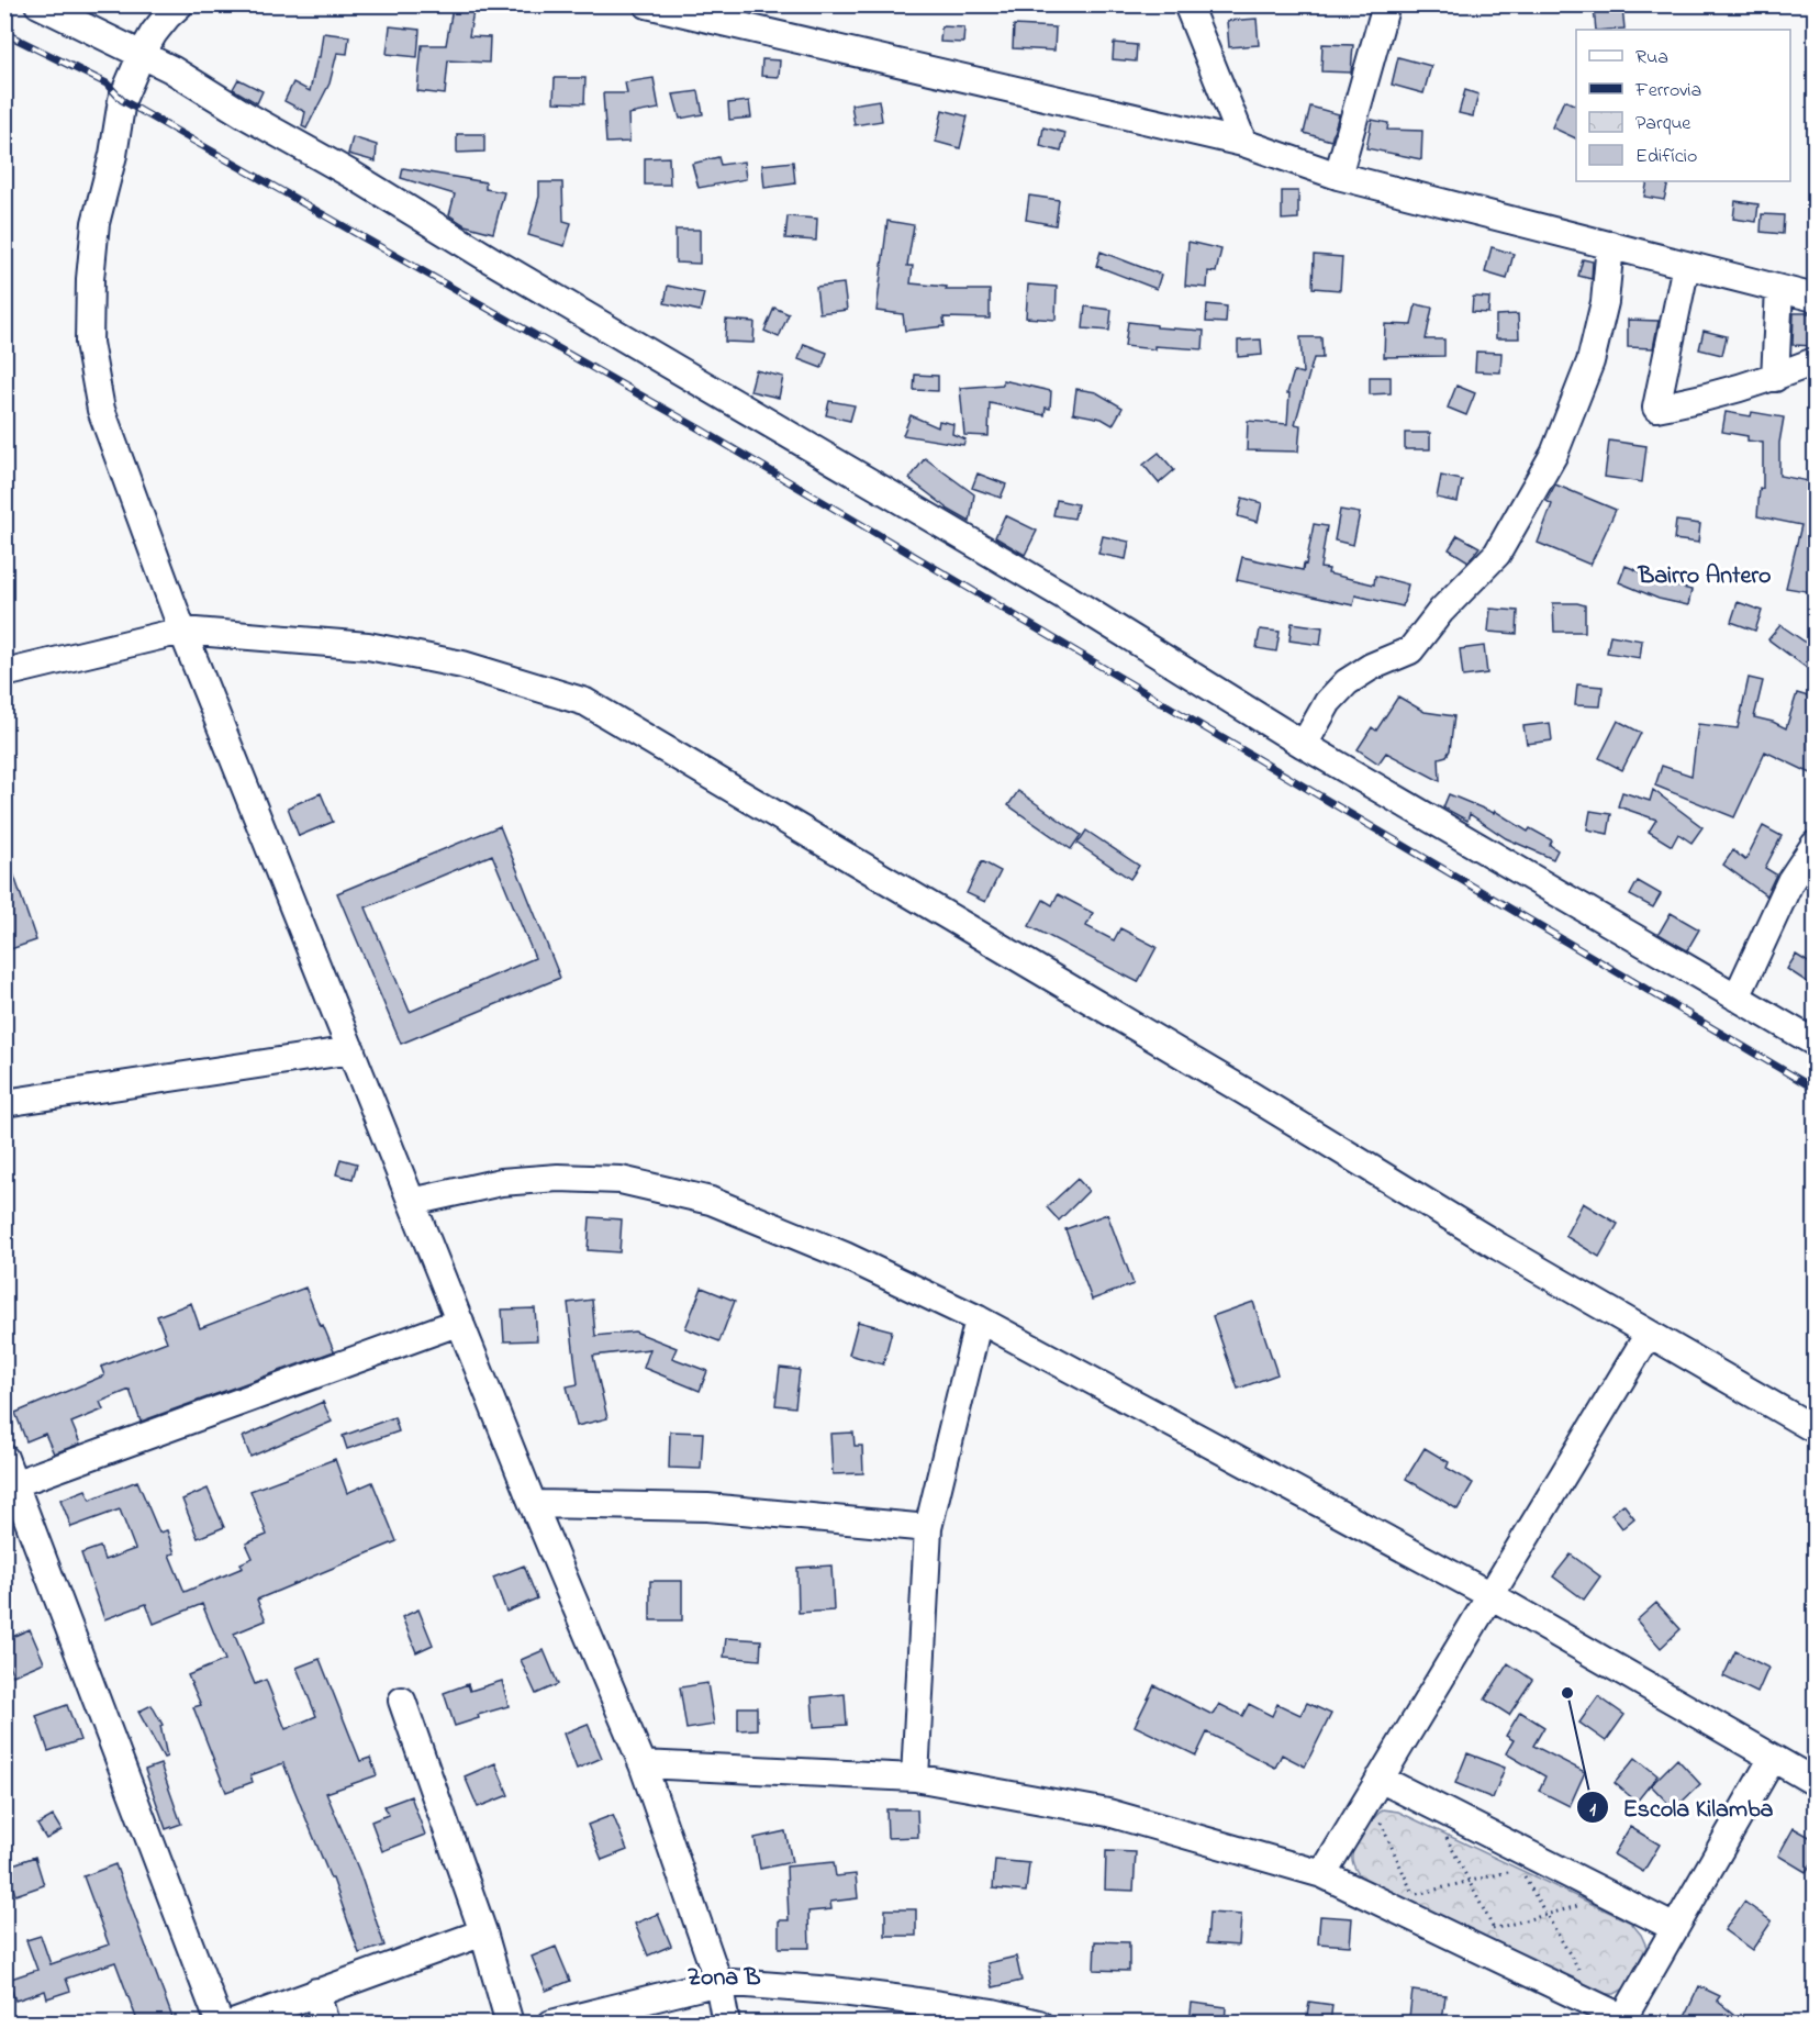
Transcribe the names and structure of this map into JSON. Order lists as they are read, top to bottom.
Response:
{
  "districts": ["Bairro Antero", "Zona B"],
  "places": ["Escola Kilamba"],
  "legend": [
    "Rua",
    "Ferrovia",
    "Parque",
    "Edifício"
  ]
}
